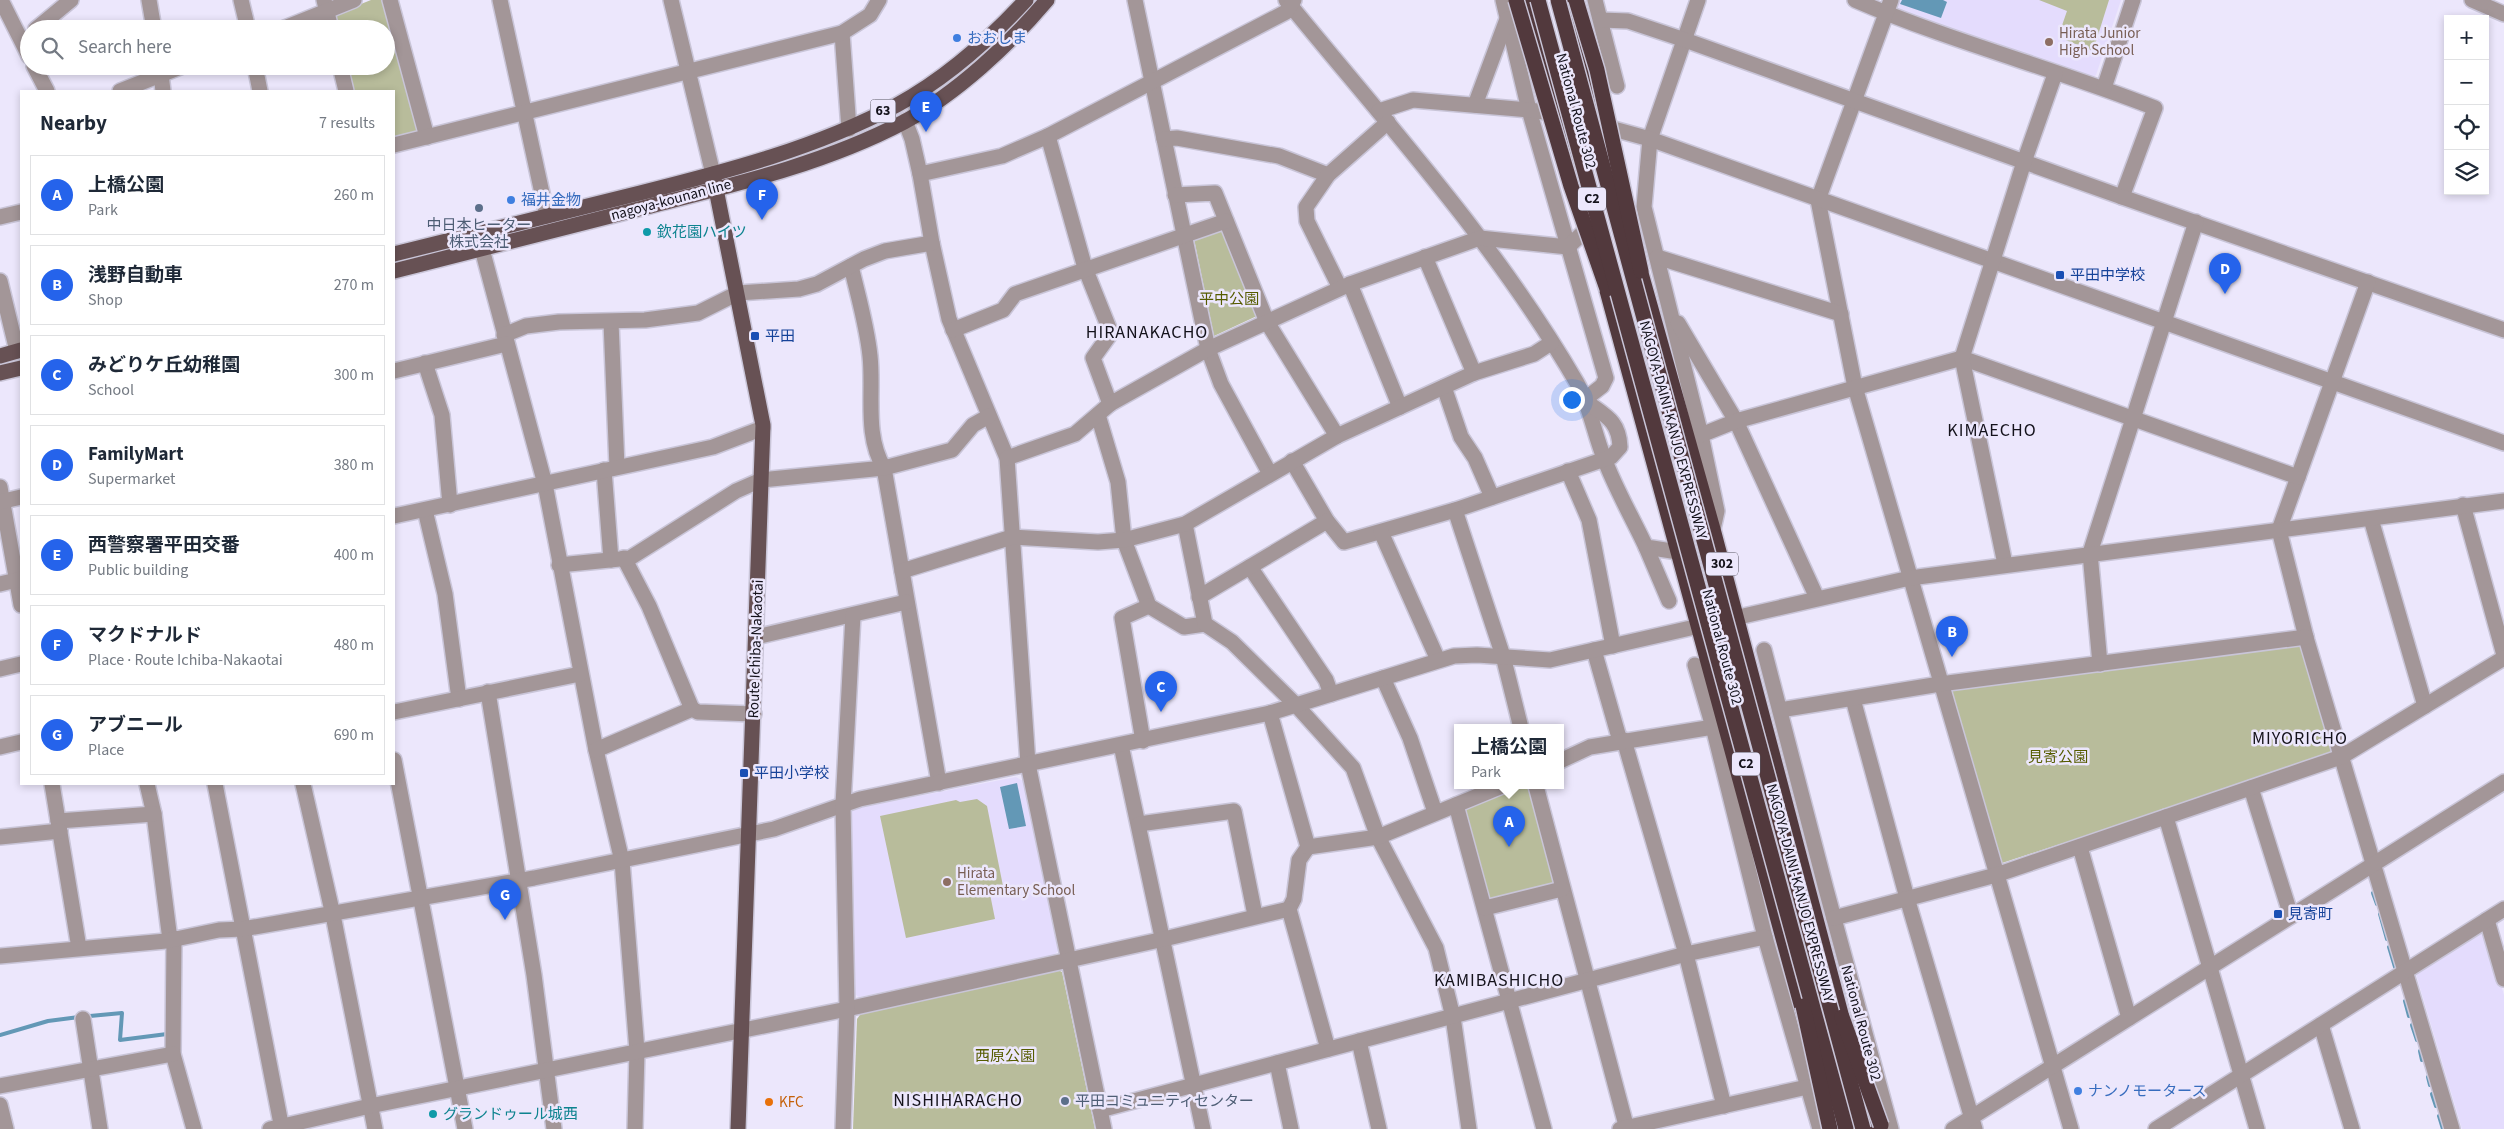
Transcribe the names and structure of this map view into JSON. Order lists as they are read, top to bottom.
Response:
{
  "streets": {
    "highway": [
      "National Route 302",
      "C2",
      "NAGOYA-DAINI-KANJO EXPRESSWAY",
      "302"
    ],
    "main road": ["63", "nagoya-kounan line", "Route Ichiba-Nakaotai"]
  },
  "crossings": [
    ["National Route 302", "NAGOYA-DAINI-KANJO EXPRESSWAY"],
    ["nagoya-kounan line", "Route Ichiba-Nakaotai"]
  ],
  "districts": [
    "HIRANAKACHO",
    "KIMAECHO",
    "MIYORICHO",
    "KAMIBASHICHO",
    "NISHIHARACHO"
  ],
  "parks": ["平中公園", "見寄公園", "西原公園"],
  "places": {
    "other": [
      "おおしま",
      "Hirata Junior High School",
      "福井金物",
      "中日本ヒーター 株式会社",
      "欽花園ハイツ",
      "Hirata Elementary School",
      "ナンノモータース",
      "平田コミュニティセンター",
      "KFC",
      "グランドゥール城西"
    ],
    "transit": [
      "平田中学校",
      "平田",
      "平田小学校",
      "見寄町"
    ]
  },
  "page": {
    "map_buttons": ["+", "−"],
    "search": "Search here",
    "heading": ["Nearby", "7 results"],
    "pins": [
      "E",
      "F",
      "D",
      "B",
      "C",
      "A",
      "G"
    ],
    "list": [
      {
        "mark": "A",
        "name": "上橋公園",
        "note": "Park",
        "value": "260 m"
      },
      {
        "mark": "B",
        "name": "浅野自動車",
        "note": "Shop",
        "value": "270 m"
      },
      {
        "mark": "C",
        "name": "みどりケ丘幼稚園",
        "note": "School",
        "value": "300 m"
      },
      {
        "mark": "D",
        "name": "FamilyMart",
        "note": "Supermarket",
        "value": "380 m"
      },
      {
        "mark": "E",
        "name": "西警察署平田交番",
        "note": "Public building",
        "value": "400 m"
      },
      {
        "mark": "F",
        "name": "マクドナルド",
        "note": "Place · Route Ichiba-Nakaotai",
        "value": "480 m"
      },
      {
        "mark": "G",
        "name": "アブニール",
        "note": "Place",
        "value": "690 m"
      }
    ],
    "popup": ["上橋公園", "Park"]
  }
}
